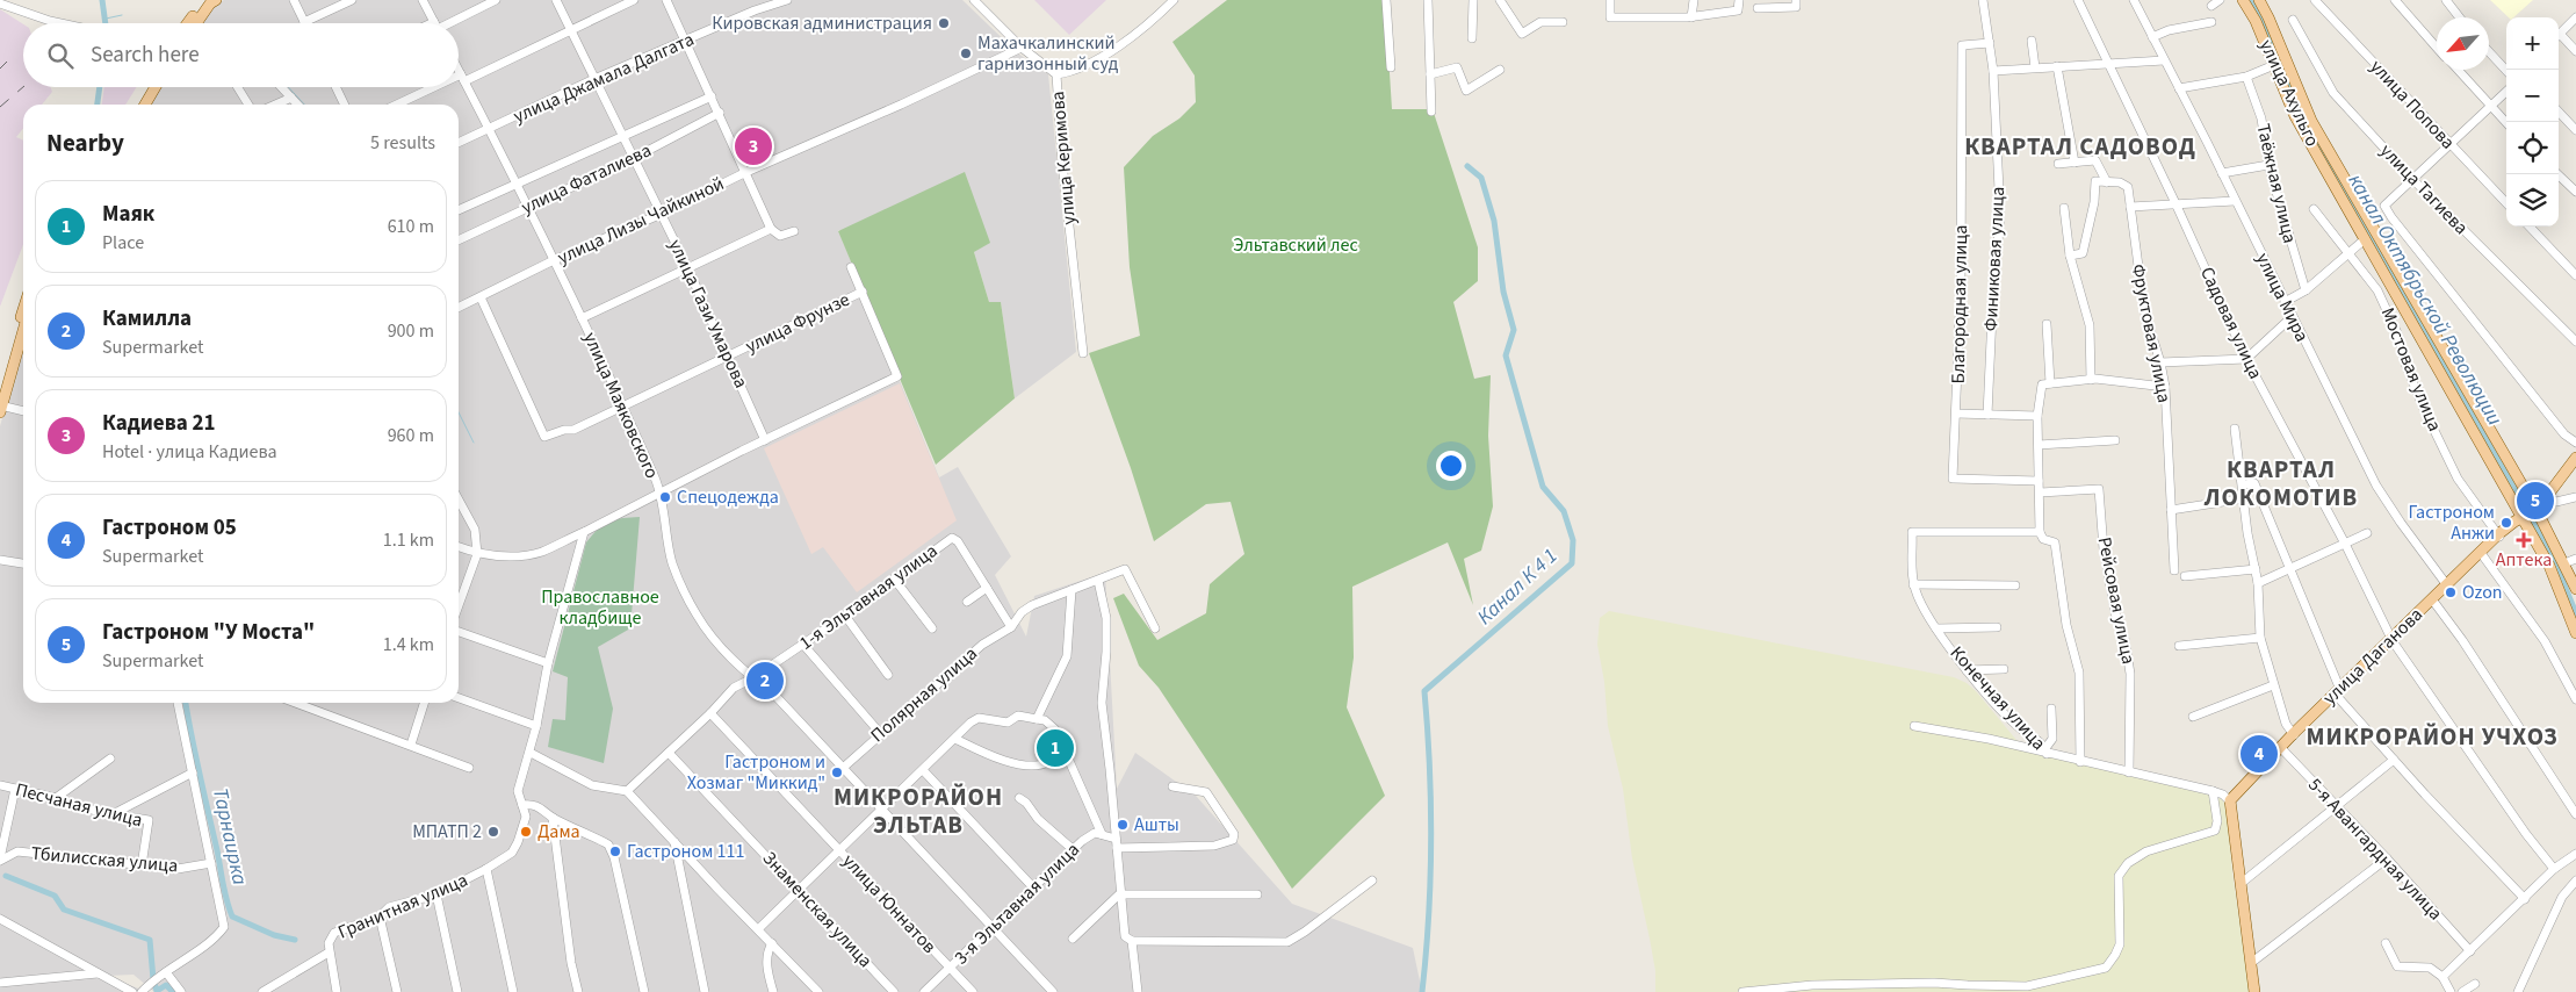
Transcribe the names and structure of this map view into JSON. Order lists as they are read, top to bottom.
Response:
{
  "streets": {
    "main road": ["улица Ахульго", "улица Даганова"],
    "street": [
      "улица Джамала Далгата",
      "улица Попова",
      "улица Керимова",
      "улица Фаталиева",
      "Таёжная улица",
      "улица Тагиева",
      "улица Лизы Чайкиной",
      "Финиковая улица",
      "улица Мира",
      "Благородная улица",
      "улица Гази Умарова",
      "улица Фрунзе",
      "Садовая улица",
      "Фруктовая улица",
      "Мостовая улица",
      "улица Маяковского",
      "1-я Эльтавная улица",
      "Рейсовая улица",
      "Полярная улица",
      "Конечная улица",
      "Песчаная улица",
      "5-я Авангардная улица",
      "Тбилисская улица",
      "улица Юннатов",
      "3-я Эльтавная улица",
      "Гранитная улица",
      "Знаменская улица"
    ]
  },
  "crossings": [
    ["улица Джамала Далгата", "улица Гази Умарова"],
    ["улица Джамала Далгата", "улица Маяковского"],
    ["улица Ахульго", "улица Даганова"],
    ["улица Керимова", "улица Лизы Чайкиной"],
    ["улица Фаталиева", "улица Гази Умарова"],
    ["улица Фаталиева", "улица Маяковского"],
    ["улица Лизы Чайкиной", "улица Гази Умарова"],
    ["улица Лизы Чайкиной", "улица Фрунзе"],
    ["улица Лизы Чайкиной", "улица Маяковского"],
    ["Финиковая улица", "Благородная улица"],
    ["улица Мира", "улица Даганова"],
    ["улица Гази Умарова", "улица Фрунзе"],
    ["улица Фрунзе", "улица Маяковского"],
    ["Садовая улица", "улица Даганова"],
    ["Мостовая улица", "улица Даганова"],
    ["улица Маяковского", "1-я Эльтавная улица"],
    ["улица Маяковского", "Полярная улица"],
    ["улица Маяковского", "3-я Эльтавная улица"],
    ["1-я Эльтавная улица", "улица Юннатов"],
    ["1-я Эльтавная улица", "Знаменская улица"],
    ["Рейсовая улица", "Конечная улица"],
    ["улица Даганова", "Конечная улица"],
    ["улица Даганова", "5-я Авангардная улица"],
    ["Песчаная улица", "Тбилисская улица"],
    ["улица Юннатов", "3-я Эльтавная улица"]
  ],
  "districts": [
    "КВАРТАЛ САДОВОД",
    "КВАРТАЛ ЛОКОМОТИВ",
    "МИКРОРАЙОН УЧХОЗ",
    "МИКРОРАЙОН ЭЛЬТАВ"
  ],
  "water": ["канал Октябрьской Революции", "Канал К 4 1", "Тарнаирка"],
  "parks": ["Эльтавский лес", "Православное кладбище"],
  "places": {
    "other": [
      "Кировская администрация",
      "Махачкалинский гарнизонный суд",
      "Спецодежда",
      "Гастроном Анжи",
      "Ozon",
      "Гастроном и Хозмаг \"Миккид\"",
      "Ашты",
      "МПАТП 2",
      "Дама",
      "Гастроном 111"
    ],
    "health": ["Аптека"]
  },
  "north": "bottom left",
  "page": {
    "map_buttons": ["+", "−"],
    "search": "Search here",
    "heading": ["Nearby", "5 results"],
    "pins": [
      "3",
      "5",
      "2",
      "1",
      "4"
    ],
    "list": [
      {
        "mark": "1",
        "name": "Маяк",
        "note": "Place",
        "value": "610 m"
      },
      {
        "mark": "2",
        "name": "Камилла",
        "note": "Supermarket",
        "value": "900 m"
      },
      {
        "mark": "3",
        "name": "Кадиева 21",
        "note": "Hotel · улица Кадиева",
        "value": "960 m"
      },
      {
        "mark": "4",
        "name": "Гастроном 05",
        "note": "Supermarket",
        "value": "1.1 km"
      },
      {
        "mark": "5",
        "name": "Гастроном \"У Моста\"",
        "note": "Supermarket",
        "value": "1.4 km"
      }
    ]
  }
}
